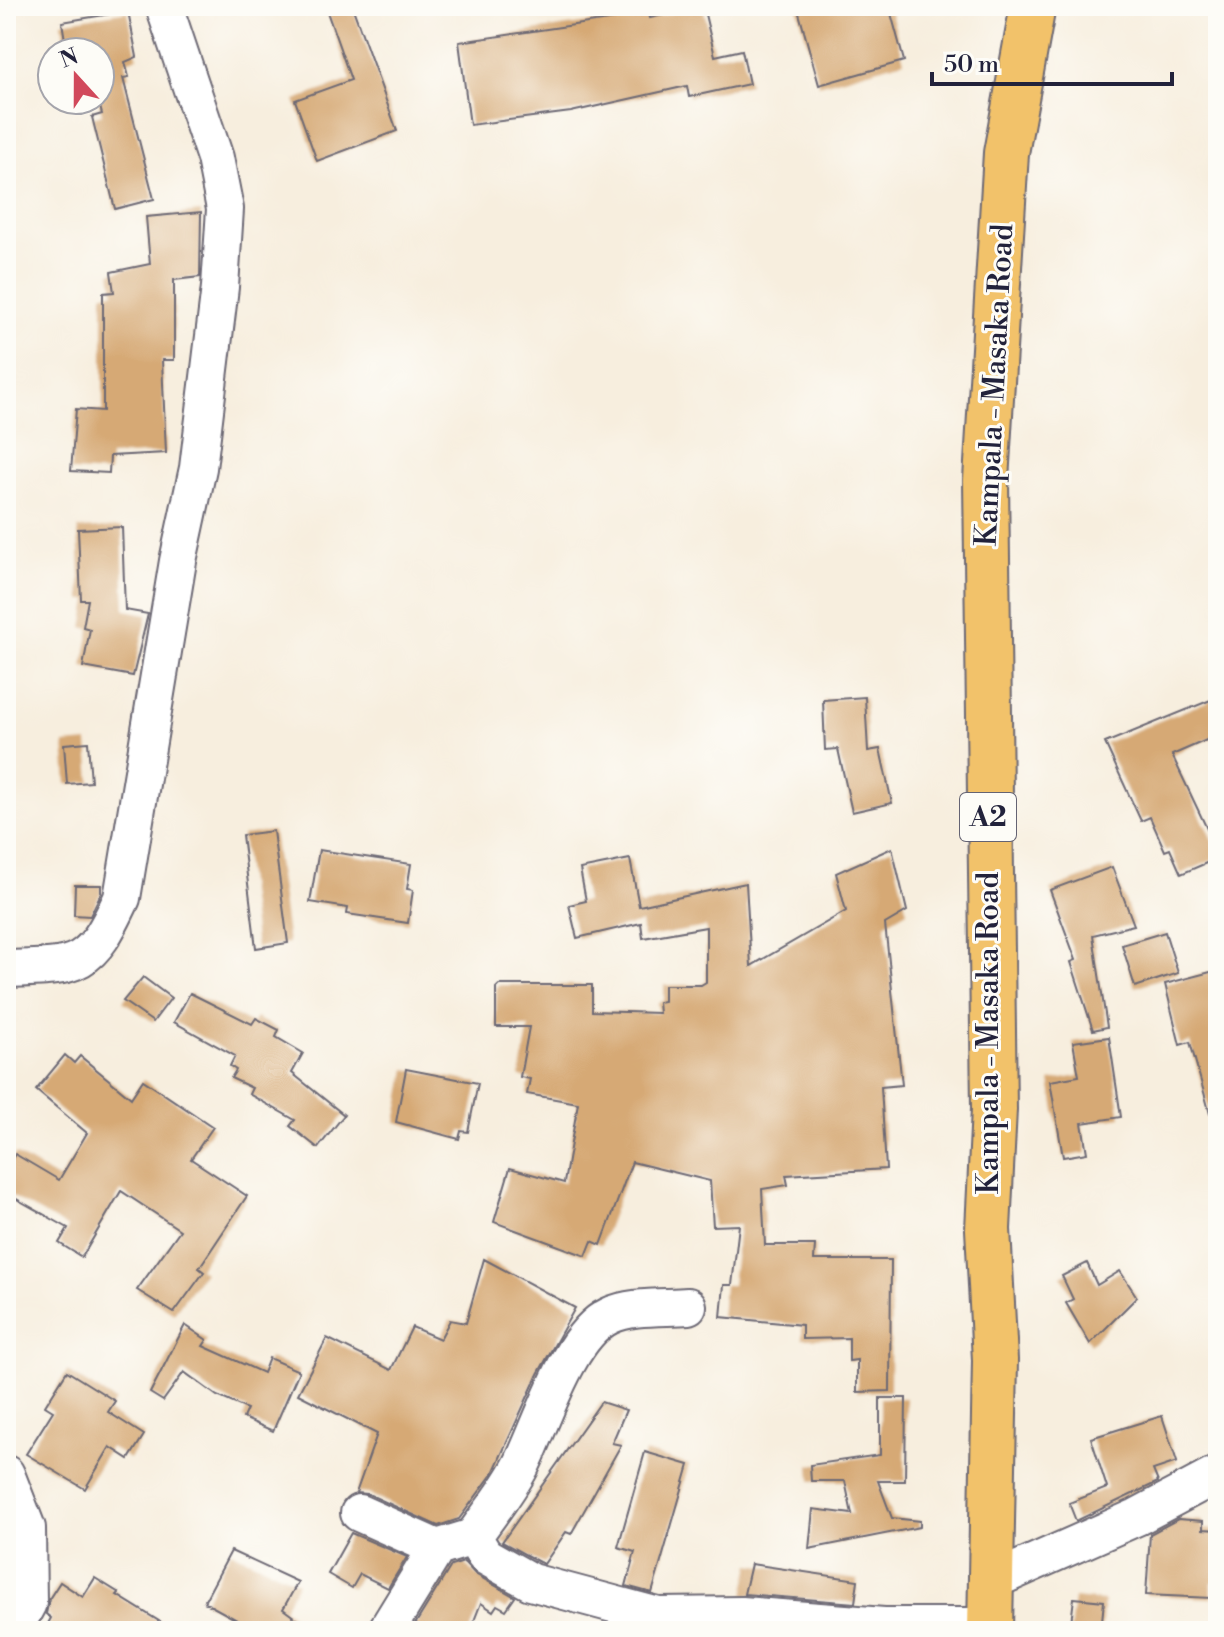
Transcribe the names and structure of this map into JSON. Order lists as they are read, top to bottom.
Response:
{
  "streets": {
    "main road": ["Kampala - Masaka Road", "A2"]
  },
  "scale_bar": "50 m",
  "north": "top"
}
